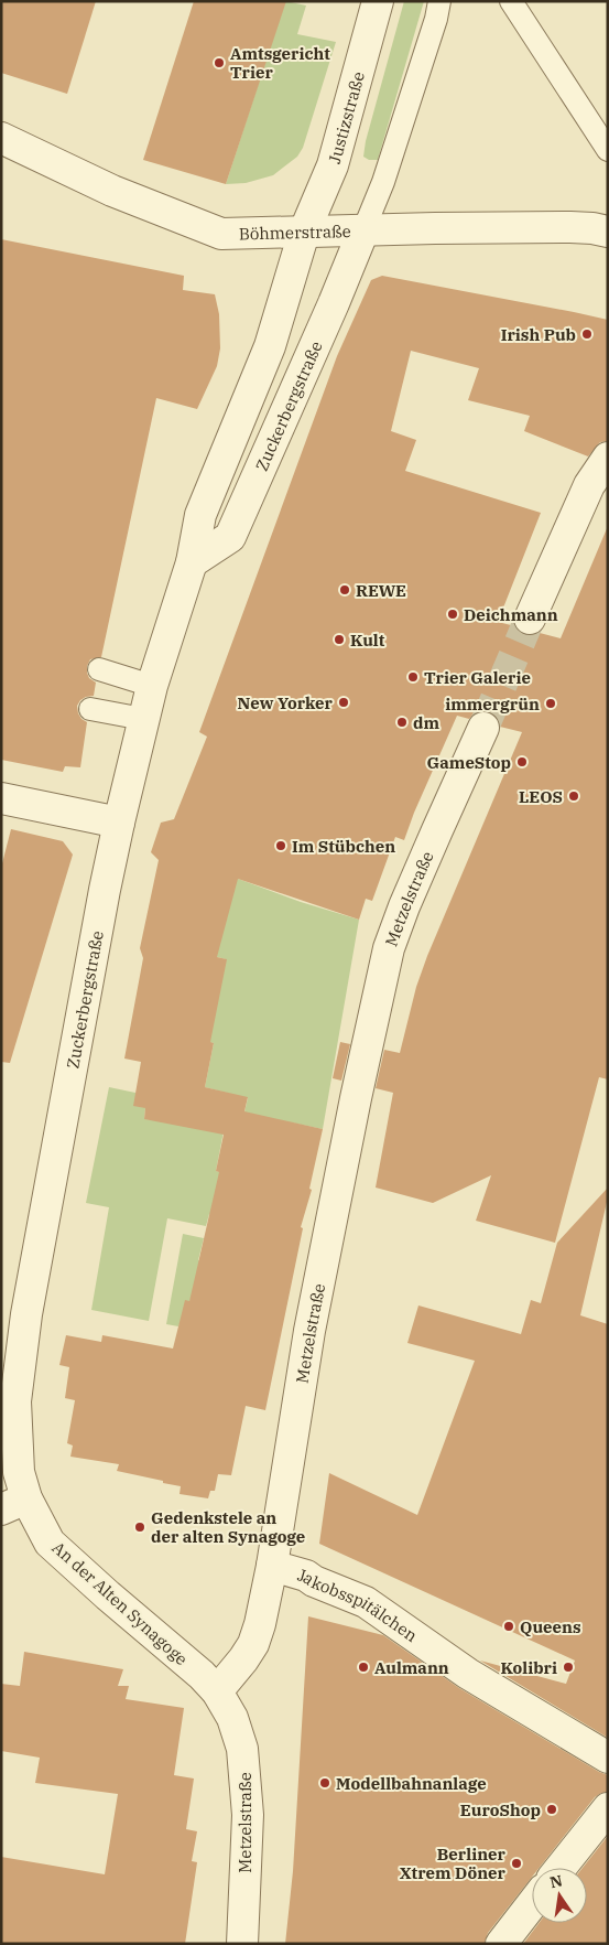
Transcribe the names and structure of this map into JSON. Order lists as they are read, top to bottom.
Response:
{
  "streets": {
    "street": [
      "Justizstraße",
      "Böhmerstraße",
      "Zuckerbergstraße",
      "Metzelstraße",
      "An der Alten Synagoge",
      "Jakobsspitälchen"
    ]
  },
  "crossings": [
    ["Justizstraße", "Böhmerstraße"],
    ["Justizstraße", "Zuckerbergstraße"],
    ["Böhmerstraße", "Zuckerbergstraße"],
    ["Zuckerbergstraße", "An der Alten Synagoge"],
    ["Metzelstraße", "An der Alten Synagoge"],
    ["Metzelstraße", "Jakobsspitälchen"]
  ],
  "places": [
    "Amtsgericht Trier",
    "Irish Pub",
    "REWE",
    "Deichmann",
    "Kult",
    "Trier Galerie",
    "New Yorker",
    "immergrün",
    "dm",
    "GameStop",
    "LEOS",
    "Im Stübchen",
    "Gedenkstele an der alten Synagoge",
    "Queens",
    "Aulmann",
    "Kolibri",
    "Modellbahnanlage",
    "EuroShop",
    "Berliner Xtrem Döner"
  ],
  "north": "top"
}
